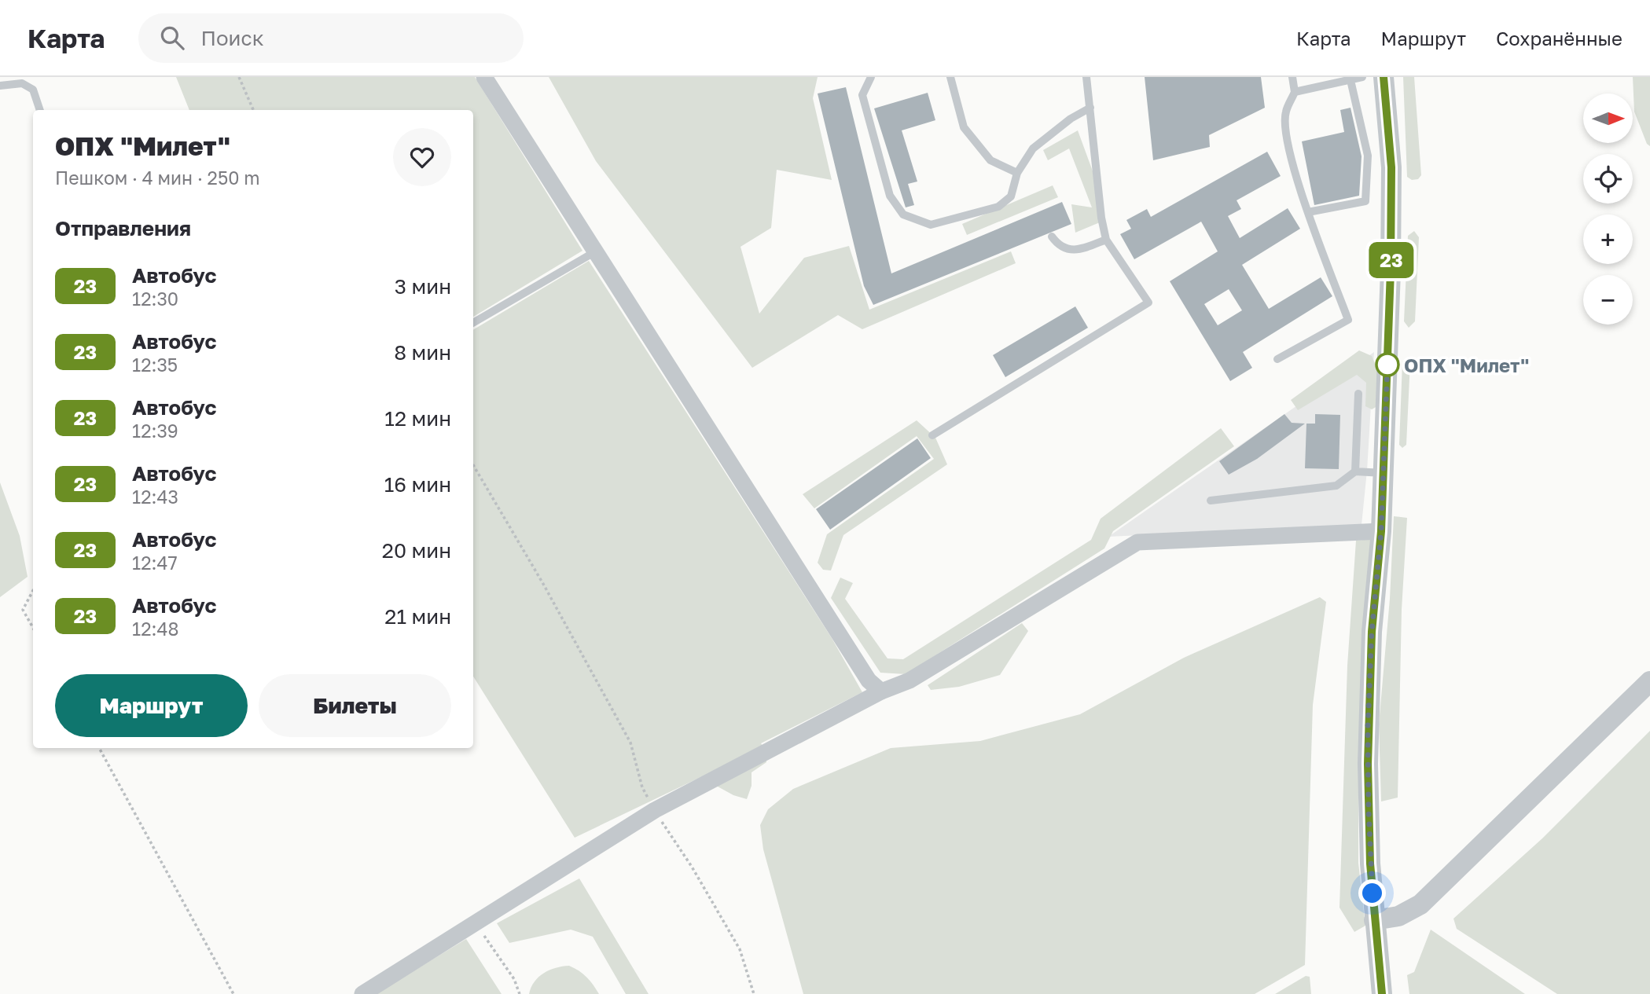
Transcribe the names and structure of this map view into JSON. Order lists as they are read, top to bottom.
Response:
{
  "places": ["ОПХ \"Милет\""],
  "lines": ["bus line 23"],
  "north": "right",
  "page": {
    "header": "Карта",
    "search": "Поиск",
    "nav": ["Карта", "Маршрут", "Сохранённые"],
    "on_map": "23",
    "map_buttons": ["+", "−"],
    "heading": [
      ["ОПХ \"Милет\"", "Пешком · 4 мин · 250 m"],
      "Отправления"
    ],
    "list": [
      {
        "mark": "23",
        "name": "Автобус",
        "note": "12:30",
        "value": "3 мин"
      },
      {
        "mark": "23",
        "name": "Автобус",
        "note": "12:35",
        "value": "8 мин"
      },
      {
        "mark": "23",
        "name": "Автобус",
        "note": "12:39",
        "value": "12 мин"
      },
      {
        "mark": "23",
        "name": "Автобус",
        "note": "12:43",
        "value": "16 мин"
      },
      {
        "mark": "23",
        "name": "Автобус",
        "note": "12:47",
        "value": "20 мин"
      },
      {
        "mark": "23",
        "name": "Автобус",
        "note": "12:48",
        "value": "21 мин"
      }
    ],
    "buttons": ["Маршрут", "Билеты"]
  }
}
